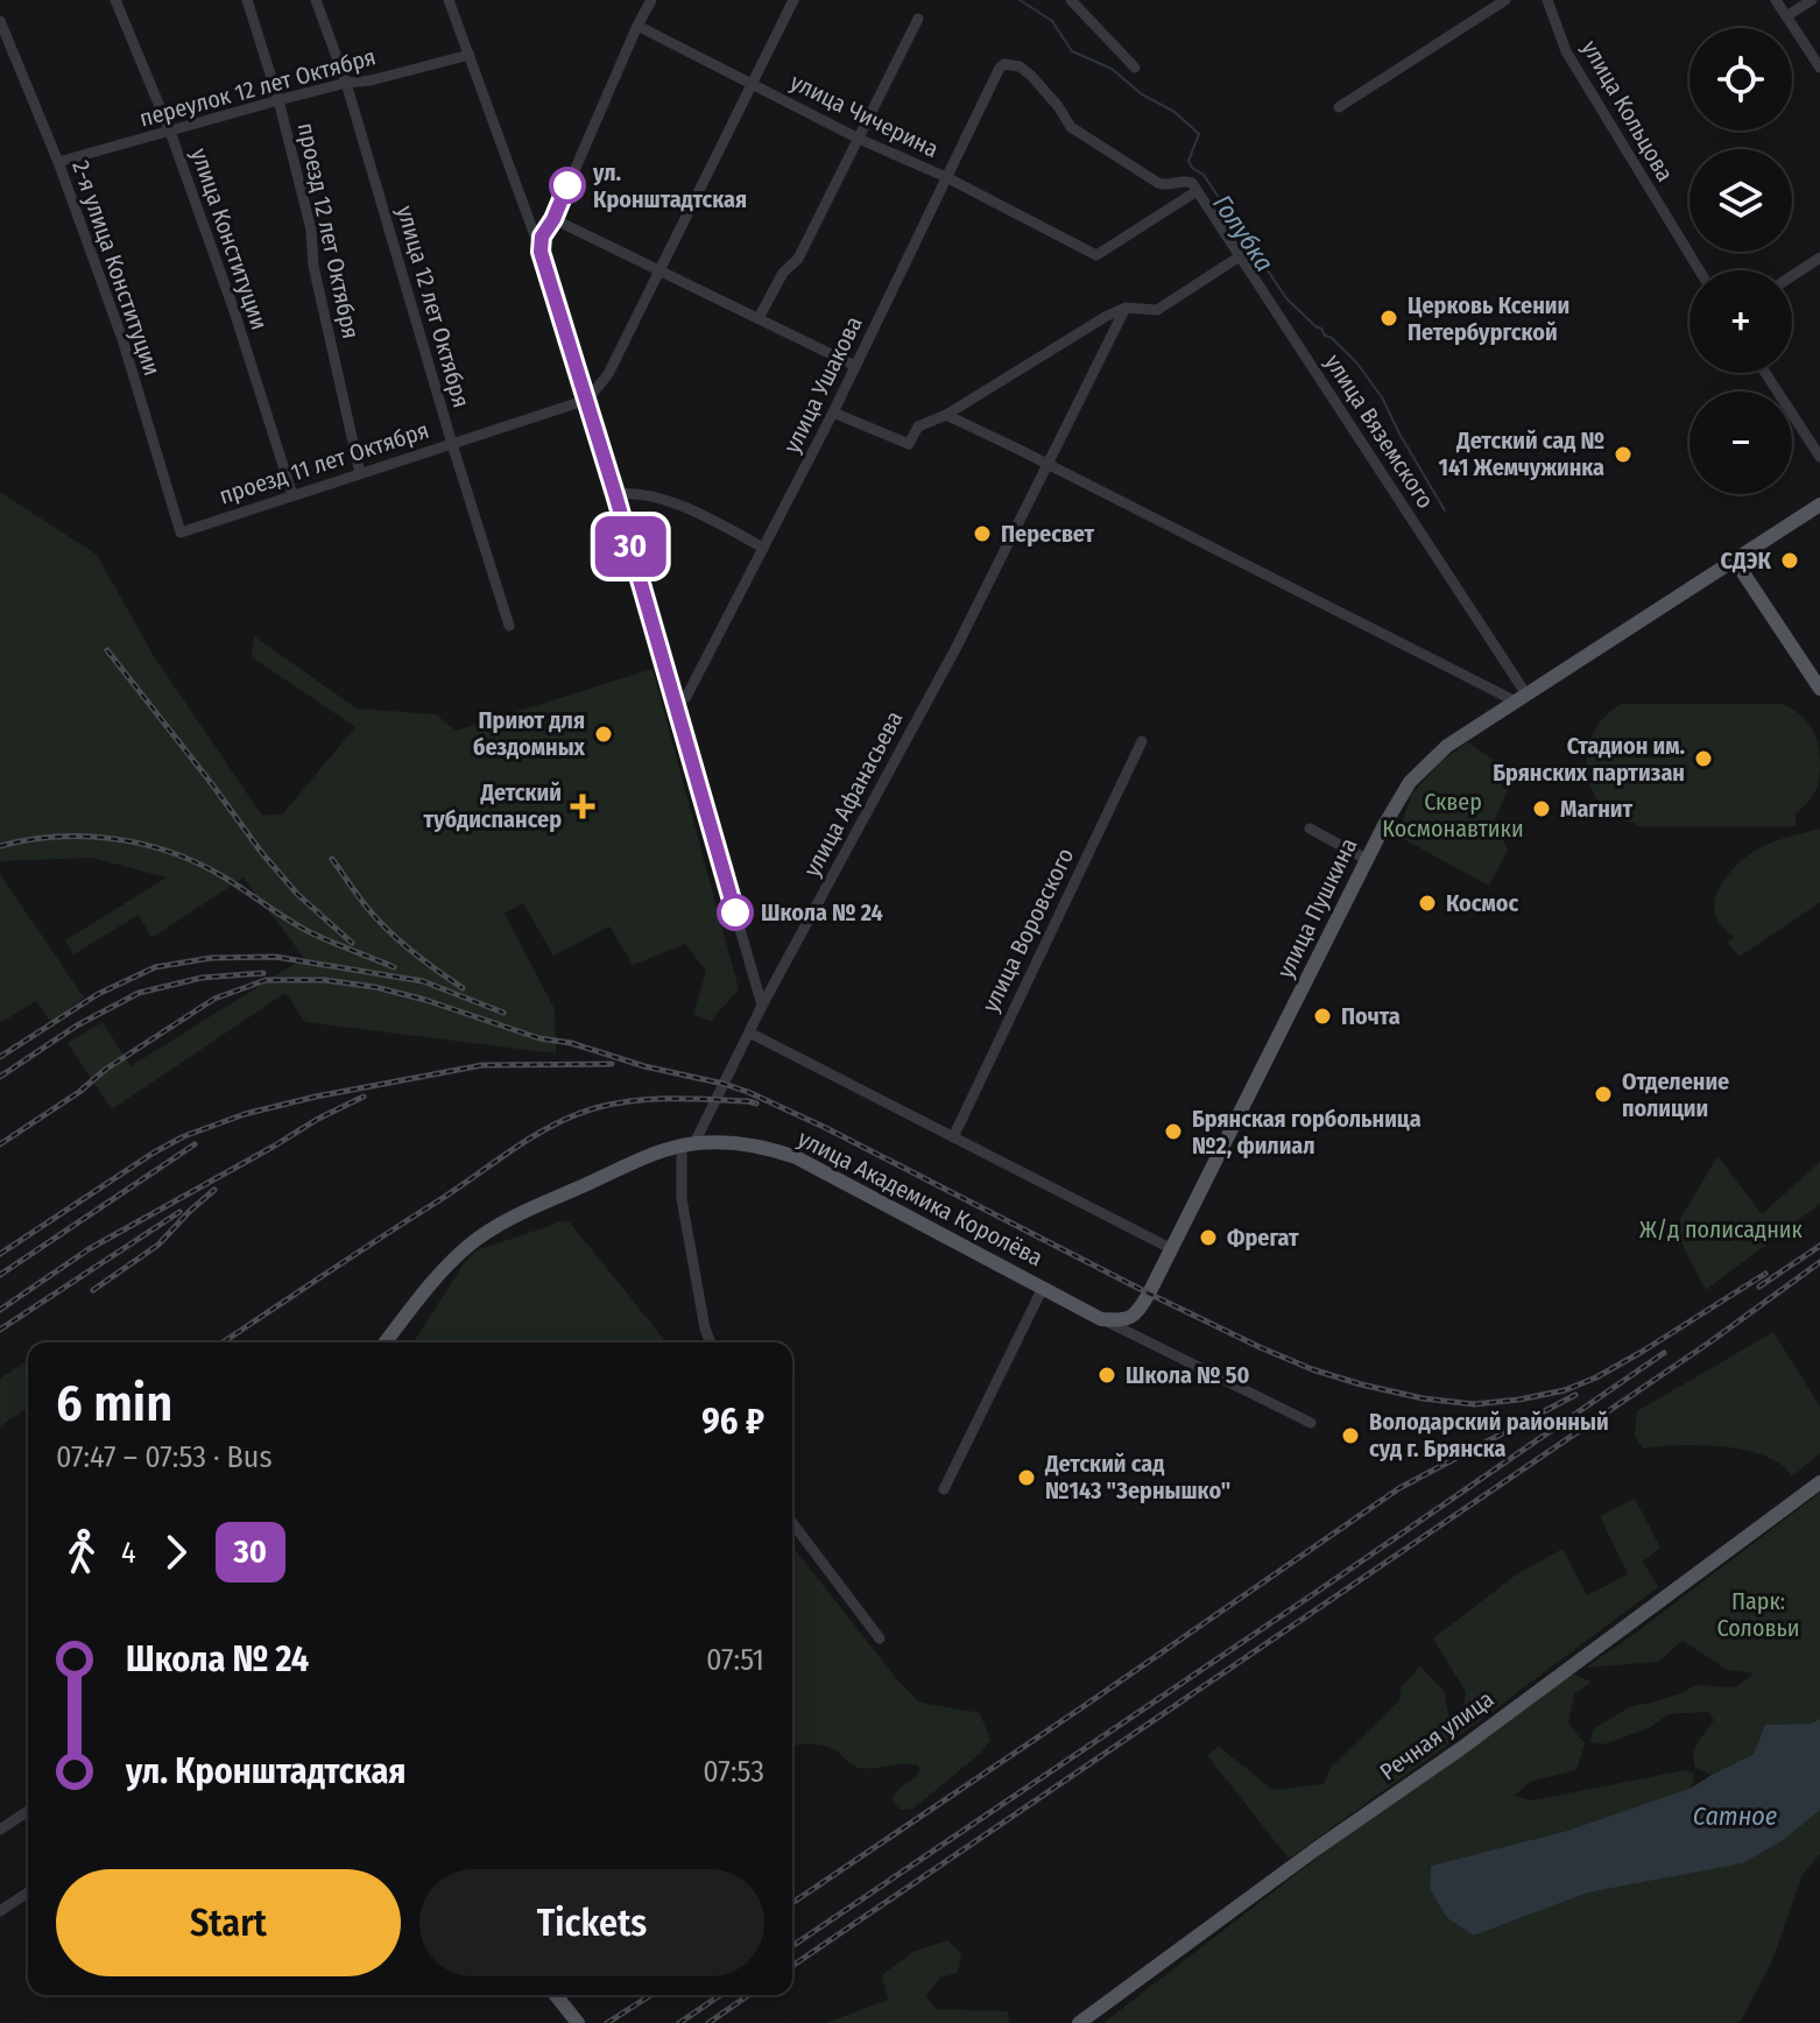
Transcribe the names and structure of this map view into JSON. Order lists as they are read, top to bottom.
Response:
{
  "streets": {
    "main road": ["улица Пушкина", "улица Академика Королёва", "Речная улица"],
    "street": [
      "переулок 12 лет Октября",
      "улица Кольцова",
      "улица Чичерина",
      "проезд 12 лет Октября",
      "улица Конституции",
      "2-я улица Конституции",
      "улица 12 лет Октября",
      "улица Ушакова",
      "улица Вяземского",
      "проезд 11 лет Октября",
      "улица Афанасьева",
      "улица Воровского"
    ]
  },
  "crossings": [
    ["переулок 12 лет Октября", "проезд 12 лет Октября"],
    ["переулок 12 лет Октября", "улица Конституции"],
    ["переулок 12 лет Октября", "2-я улица Конституции"],
    ["переулок 12 лет Октября", "улица 12 лет Октября"],
    ["улица Чичерина", "улица Ушакова"],
    ["улица Чичерина", "улица Вяземского"],
    ["проезд 12 лет Октября", "проезд 11 лет Октября"],
    ["улица Конституции", "проезд 11 лет Октября"],
    ["2-я улица Конституции", "проезд 11 лет Октября"],
    ["улица 12 лет Октября", "проезд 11 лет Октября"],
    ["улица Ушакова", "улица Вяземского"],
    ["улица Вяземского", "улица Пушкина"],
    ["улица Афанасьева", "улица Академика Королёва"]
  ],
  "water": ["Голубка", "Сатное"],
  "parks": ["Сквер Космонавтики", "Ж/д полисадник", "Парк: Соловьи"],
  "places": {
    "other": [
      "ул. Кронштадтская",
      "Церковь Ксении Петербургской",
      "Детский сад № 141 Жемчужинка",
      "Пересвет",
      "СДЭК",
      "Приют для бездомных",
      "Стадион им. Брянских партизан",
      "Магнит",
      "Космос",
      "Школа № 24",
      "Почта",
      "Отделение полиции",
      "Брянская горбольница №2, филиал",
      "Фрегат",
      "Школа № 50",
      "Володарский районный суд г. Брянска",
      "Детский сад №143 \"Зернышко\""
    ],
    "health": ["Детский тубдиспансер"]
  },
  "lines": ["bus line 30"],
  "page": {
    "on_map": "30",
    "map_buttons": ["+", "−"],
    "heading": ["6 min", "07:47 – 07:53 · Bus", "96 ₽"],
    "legs": ["4", "30"],
    "list": [
      {
        "name": "Школа № 24",
        "value": "07:51"
      },
      {
        "name": "ул. Кронштадтская",
        "value": "07:53"
      }
    ],
    "buttons": ["Start", "Tickets"]
  }
}
